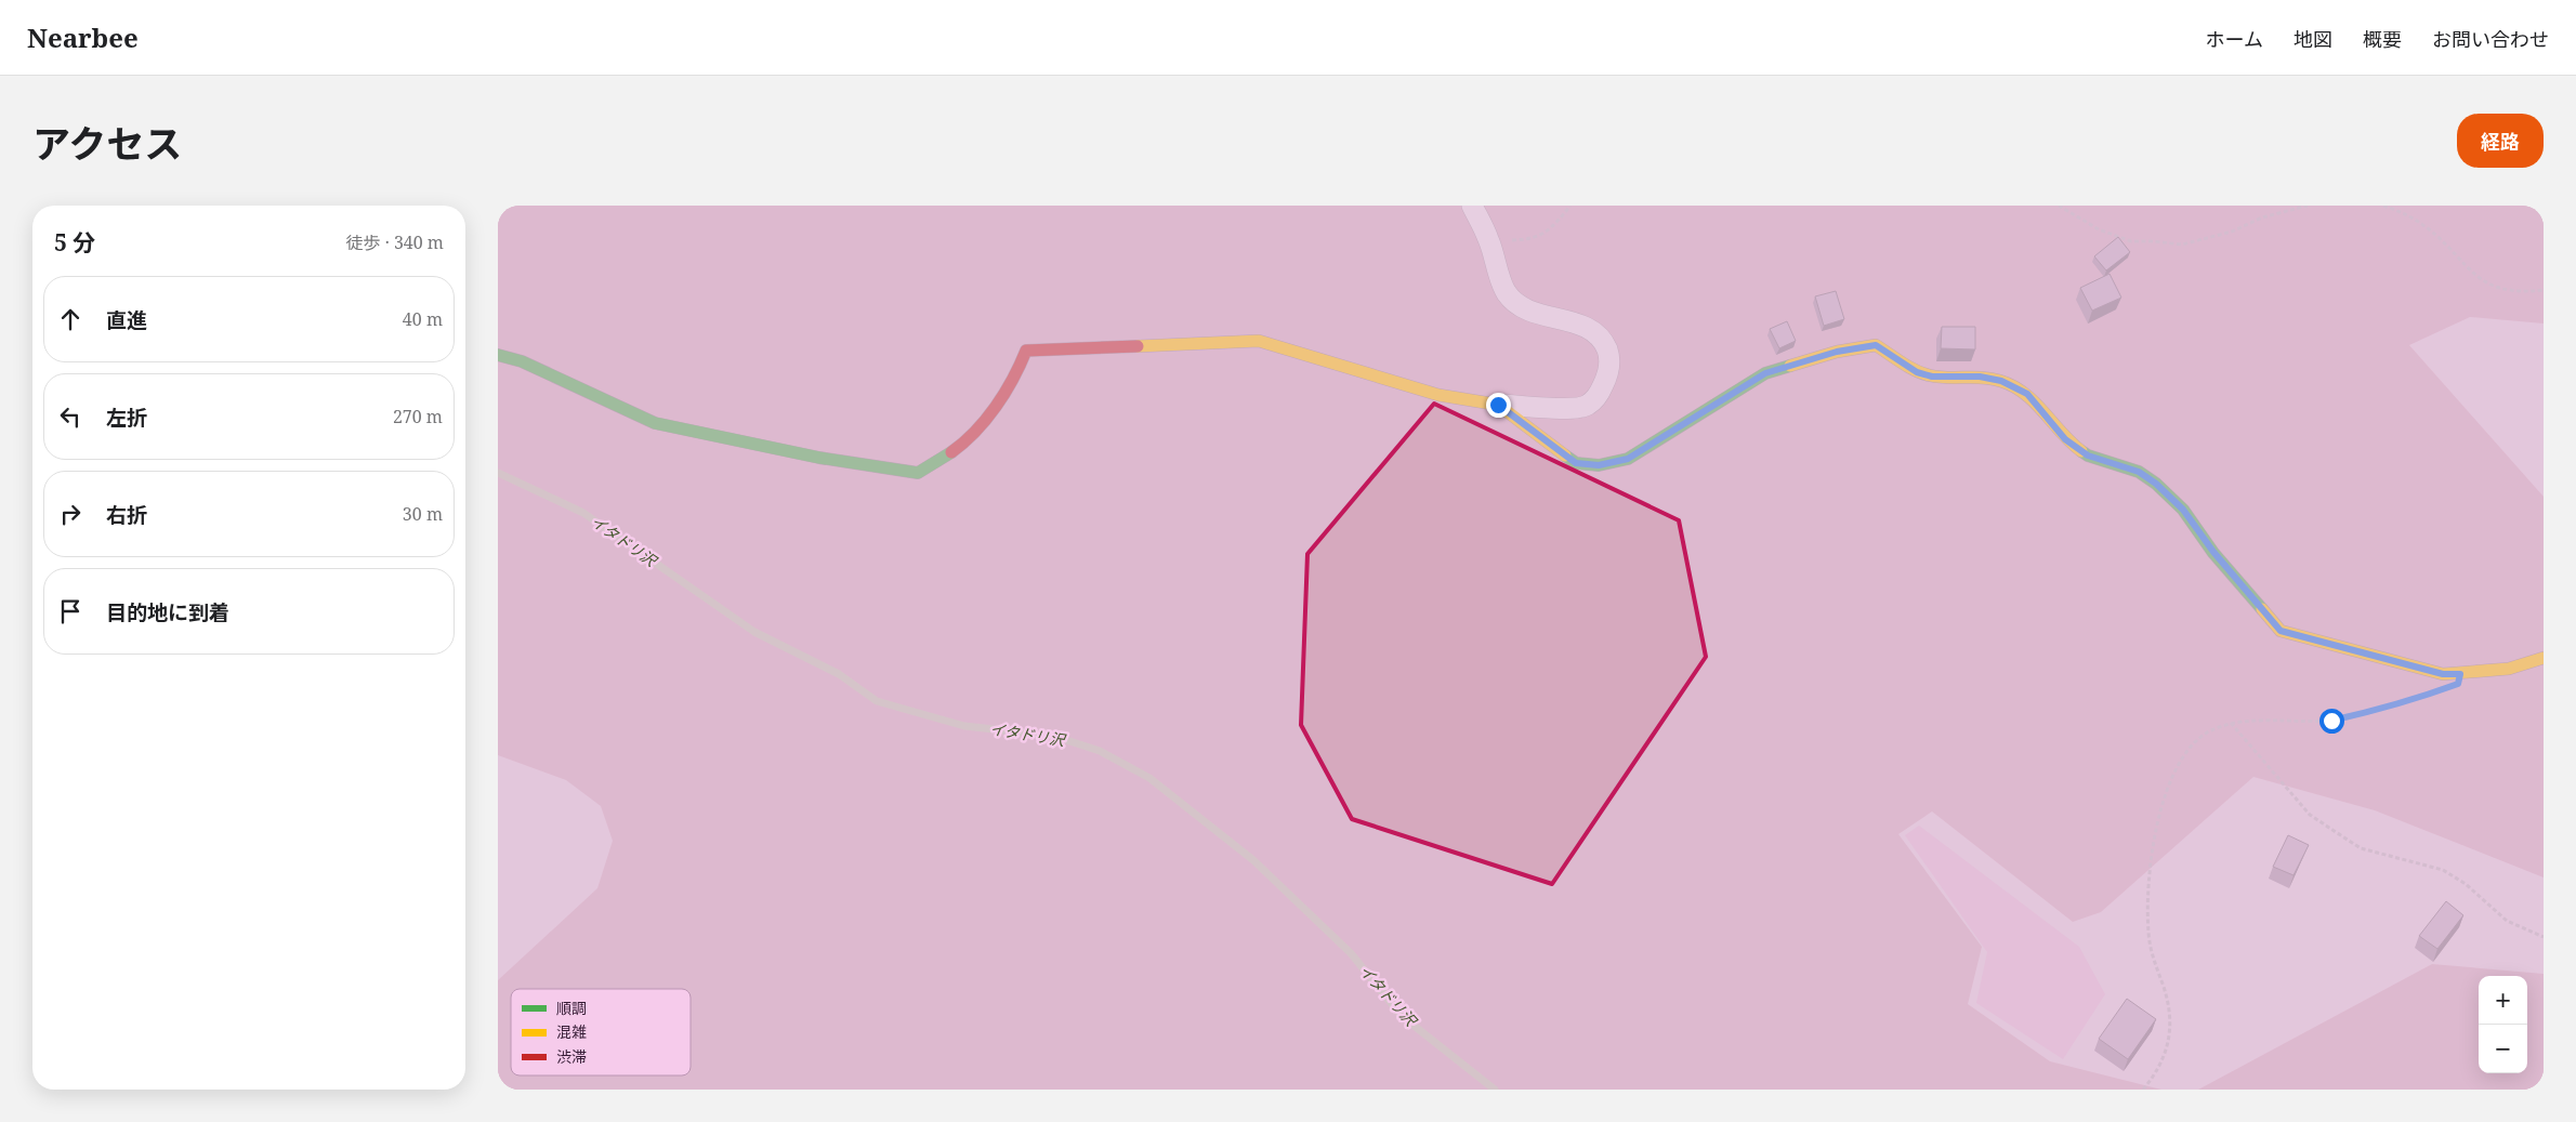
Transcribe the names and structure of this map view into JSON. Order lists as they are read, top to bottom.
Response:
{
  "water": ["イタドリ沢"],
  "legend": ["順調", "混雑", "渋滞"],
  "page": {
    "header": "Nearbee",
    "nav": [
      "ホーム",
      "地図",
      "概要",
      "お問い合わせ"
    ],
    "title": "アクセス",
    "buttons": "経路",
    "heading": ["5 分", "徒歩 · 340 m"],
    "list": [
      ["直進", "40 m"],
      ["左折", "270 m"],
      ["右折", "30 m"],
      "目的地に到着"
    ],
    "map_buttons": ["+", "−"]
  }
}
